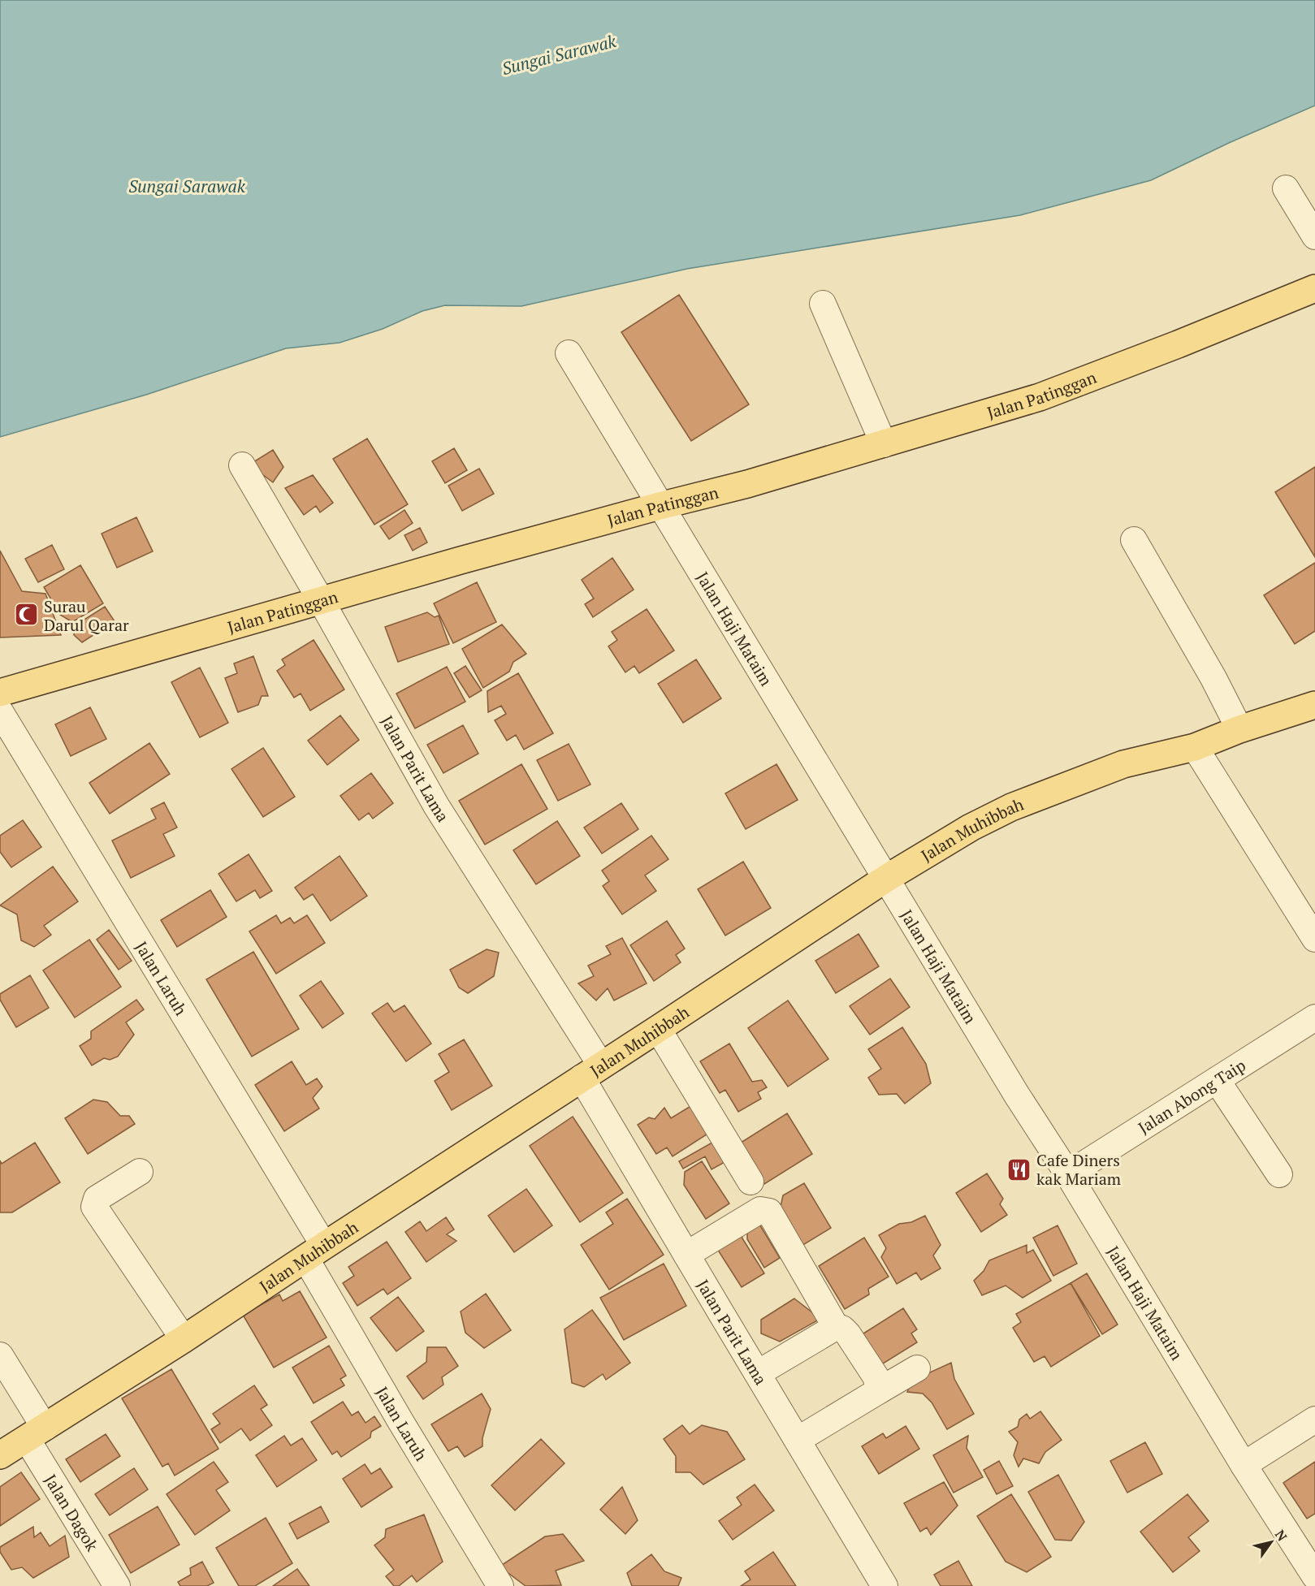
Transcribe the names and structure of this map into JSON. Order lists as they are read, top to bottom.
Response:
{
  "streets": {
    "main road": ["Jalan Patinggan", "Jalan Muhibbah"],
    "street": [
      "Jalan Haji Mataim",
      "Jalan Parit Lama",
      "Jalan Laruh",
      "Jalan Abong Taip",
      "Jalan Dagok"
    ]
  },
  "crossings": [
    ["Jalan Patinggan", "Jalan Haji Mataim"],
    ["Jalan Patinggan", "Jalan Parit Lama"],
    ["Jalan Haji Mataim", "Jalan Muhibbah"],
    ["Jalan Haji Mataim", "Jalan Abong Taip"],
    ["Jalan Parit Lama", "Jalan Muhibbah"],
    ["Jalan Muhibbah", "Jalan Laruh"],
    ["Jalan Muhibbah", "Jalan Dagok"]
  ],
  "water": ["Sungai Sarawak"],
  "places": {
    "mosque": ["Surau Darul Qarar"],
    "restaurant": ["Cafe Diners kak Mariam"]
  },
  "north": "top right"
}
